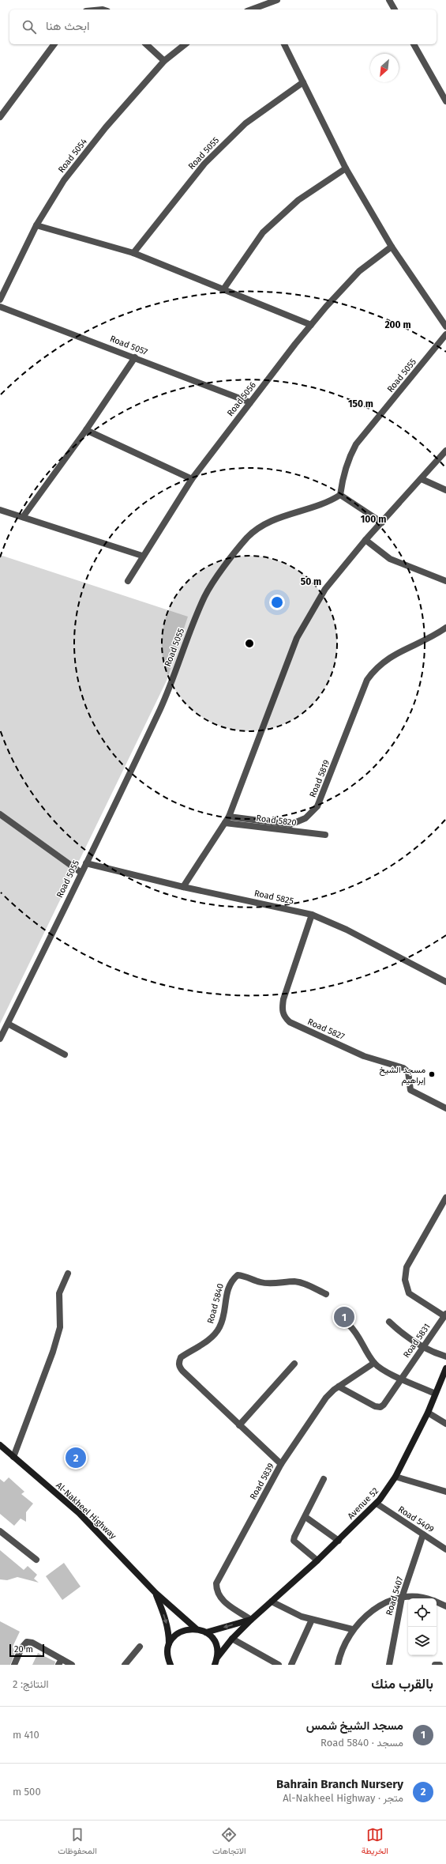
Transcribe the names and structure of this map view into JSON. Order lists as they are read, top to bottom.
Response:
{
  "streets": {
    "street": [
      "Road 5055",
      "Road 5054",
      "Road 5057",
      "Road 5056",
      "Road 5819",
      "Road 5820",
      "Road 5825",
      "Road 5827",
      "Road 5840",
      "Road 5831",
      "Road 5839",
      "Avenue 52",
      "Al-Nakheel Highway",
      "Road 5409",
      "Road 5407"
    ]
  },
  "crossings": [
    ["Road 5055", "Road 5825"],
    ["Road 5057", "Road 5056"],
    ["Road 5819", "Road 5820"],
    ["Road 5825", "Road 5827"],
    ["Road 5840", "Road 5839"],
    ["Road 5831", "Road 5839"],
    ["Road 5839", "Avenue 52"],
    ["Avenue 52", "Road 5409"],
    ["Road 5409", "Road 5407"]
  ],
  "places": ["مسجد الشيخ إبراهيم"],
  "scale_bar": "20 m",
  "north": "bottom left",
  "page": {
    "search": "ابحث هنا",
    "pins": ["1", "2"],
    "scale": "20 m",
    "heading": ["بالقرب منك", "النتائج: 2"],
    "list": [
      {
        "mark": "1",
        "name": "مسجد الشيخ شمس",
        "note": "مسجد · Road 5840",
        "value": "410 m"
      },
      {
        "mark": "2",
        "name": "Bahrain Branch Nursery",
        "note": "متجر · Al-Nakheel Highway",
        "value": "500 m"
      }
    ],
    "nav": ["الخريطة", "الاتجاهات", "المحفوظات"]
  },
  "rings": [
    "200 m",
    "150 m",
    "100 m",
    "50 m"
  ]
}
